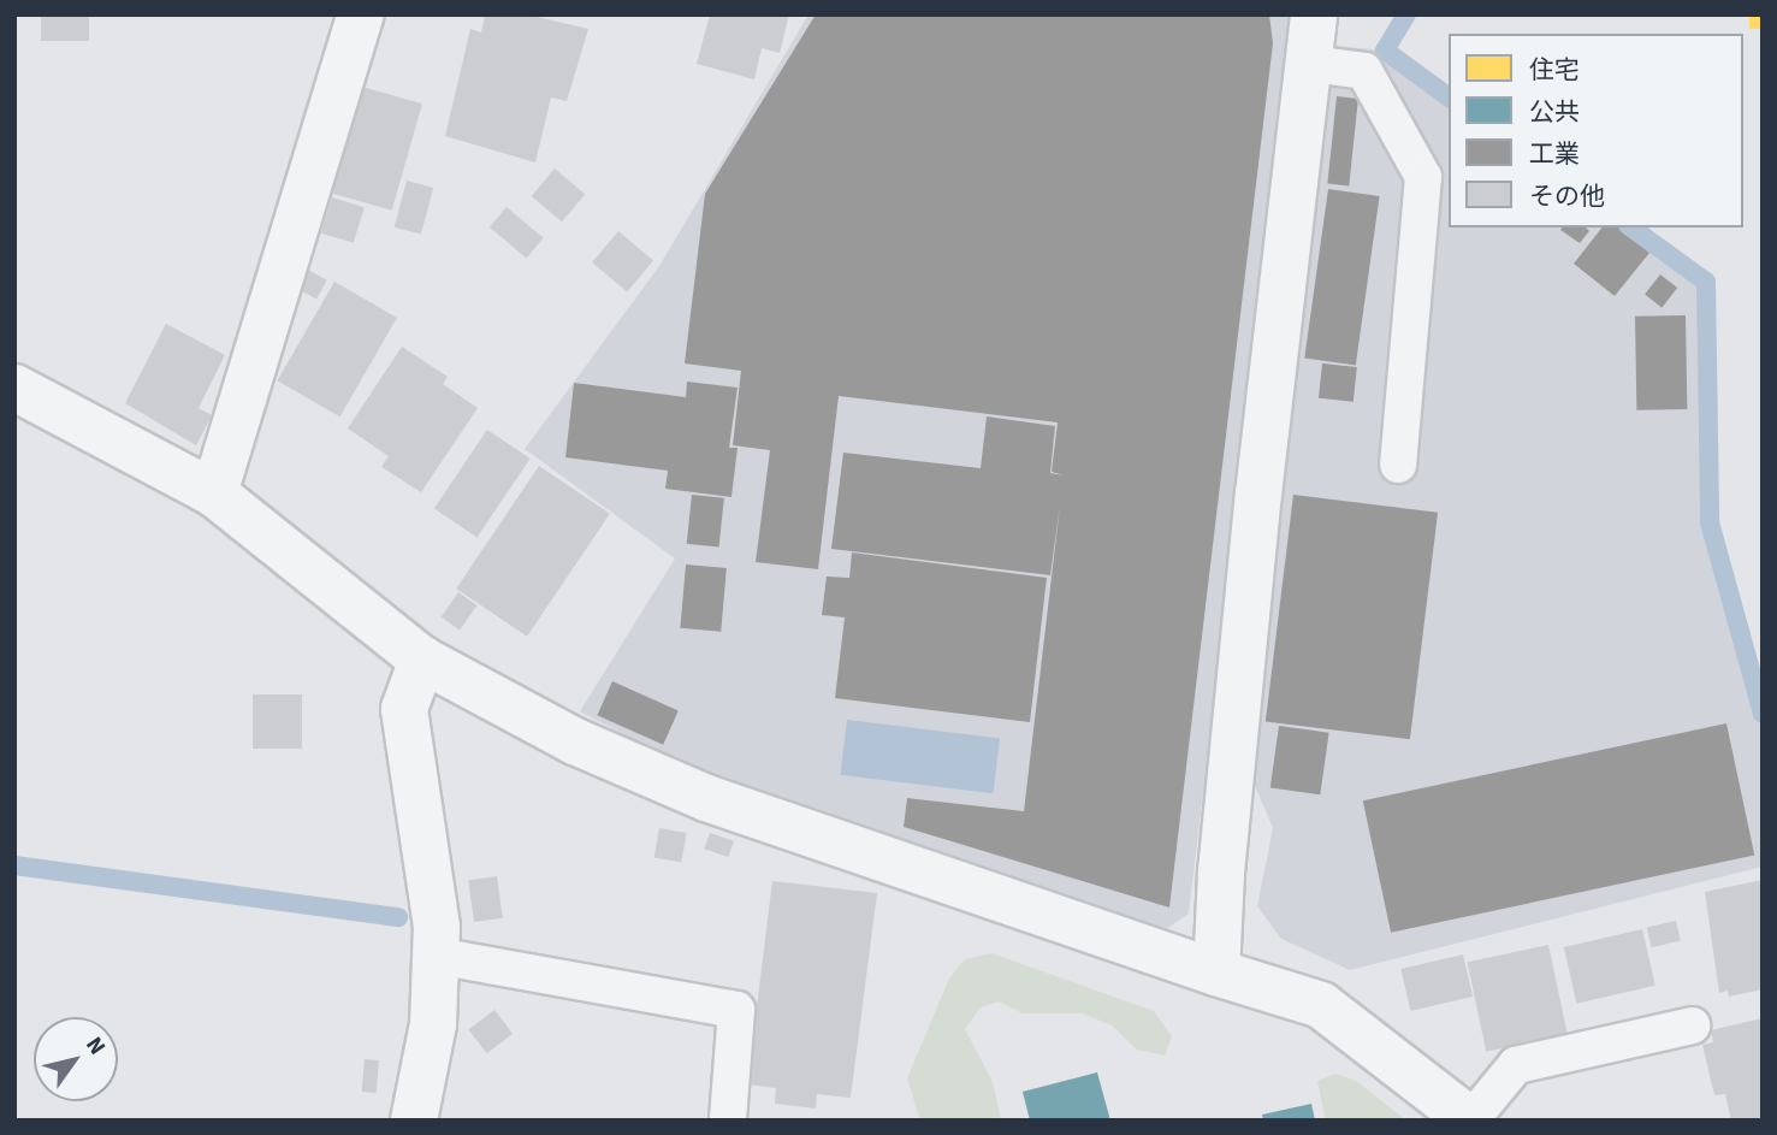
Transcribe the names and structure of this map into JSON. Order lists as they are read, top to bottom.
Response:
{
  "legend": [
    "住宅",
    "公共",
    "工業",
    "その他"
  ],
  "north": "top right"
}
